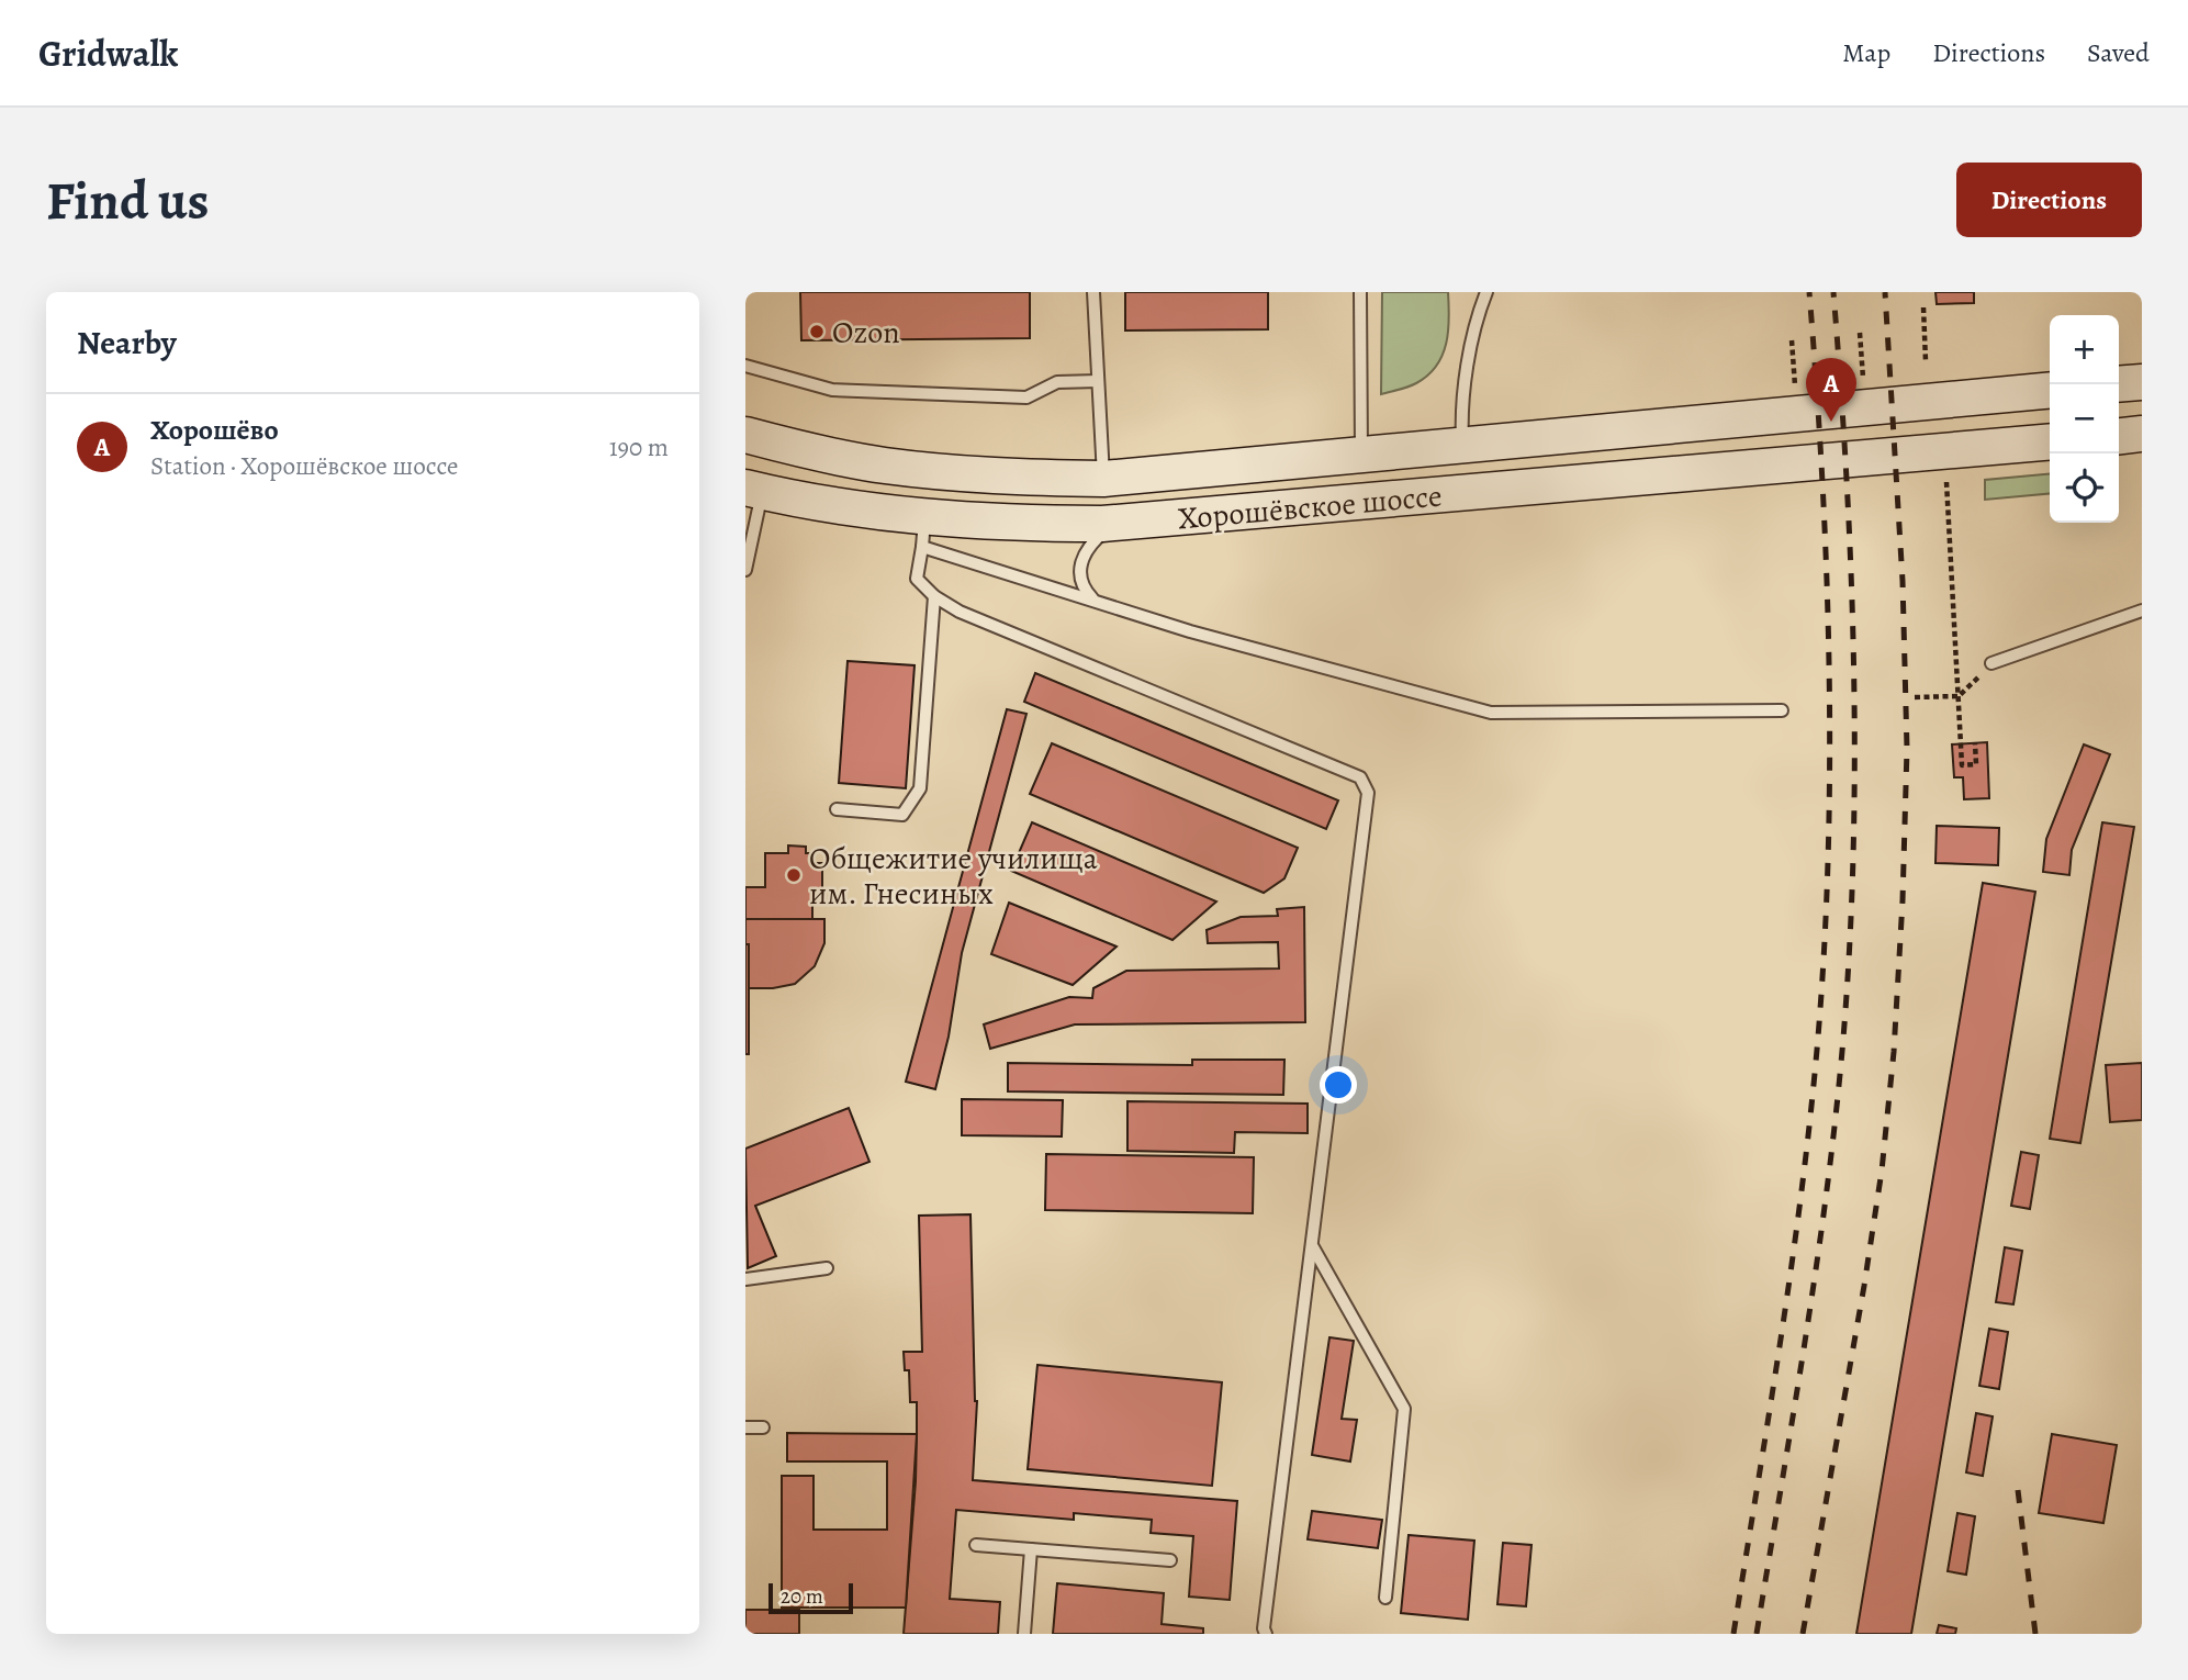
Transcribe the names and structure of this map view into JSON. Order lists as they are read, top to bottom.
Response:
{
  "streets": {
    "main road": ["Хорошёвское шоссе"]
  },
  "places": ["Ozon", "Общежитие училища им. Гнесиных"],
  "scale_bar": "20 m",
  "page": {
    "header": "Gridwalk",
    "nav": ["Map", "Directions", "Saved"],
    "buttons": "Directions",
    "title": "Find us",
    "heading": "Nearby",
    "map_buttons": ["+", "−"],
    "pins": "A",
    "list": [
      {
        "mark": "A",
        "name": "Хорошёво",
        "note": "Station · Хорошёвское шоссе",
        "value": "190 m"
      }
    ],
    "scale": "20 m"
  }
}
